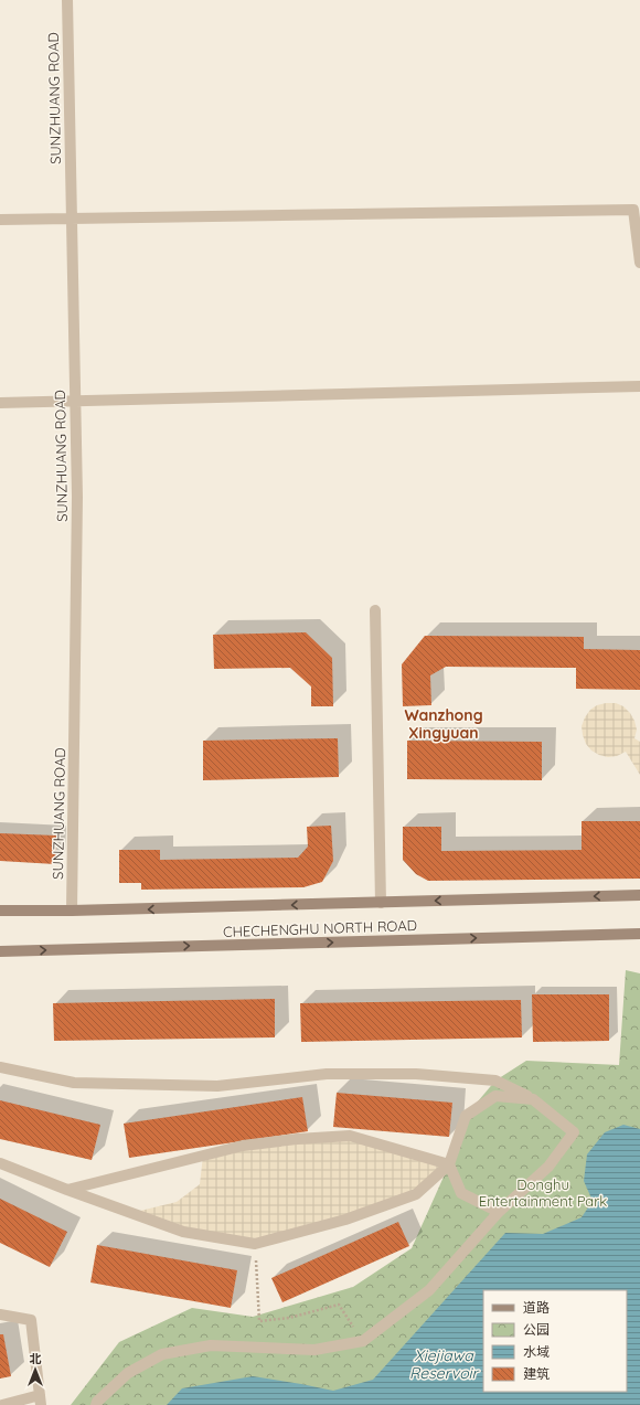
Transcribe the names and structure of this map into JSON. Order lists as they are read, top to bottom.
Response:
{
  "streets": {
    "main road": ["CHECHENGHU NORTH ROAD"],
    "street": ["SUNZHUANG ROAD"]
  },
  "crossings": [
    ["SUNZHUANG ROAD", "CHECHENGHU NORTH ROAD"]
  ],
  "districts": ["Wanzhong Xingyuan"],
  "water": ["Xiejiawa Reservoir"],
  "parks": ["Donghu Entertainment Park"],
  "legend": [
    "道路",
    "公园",
    "水域",
    "建筑"
  ],
  "north": "top"
}
